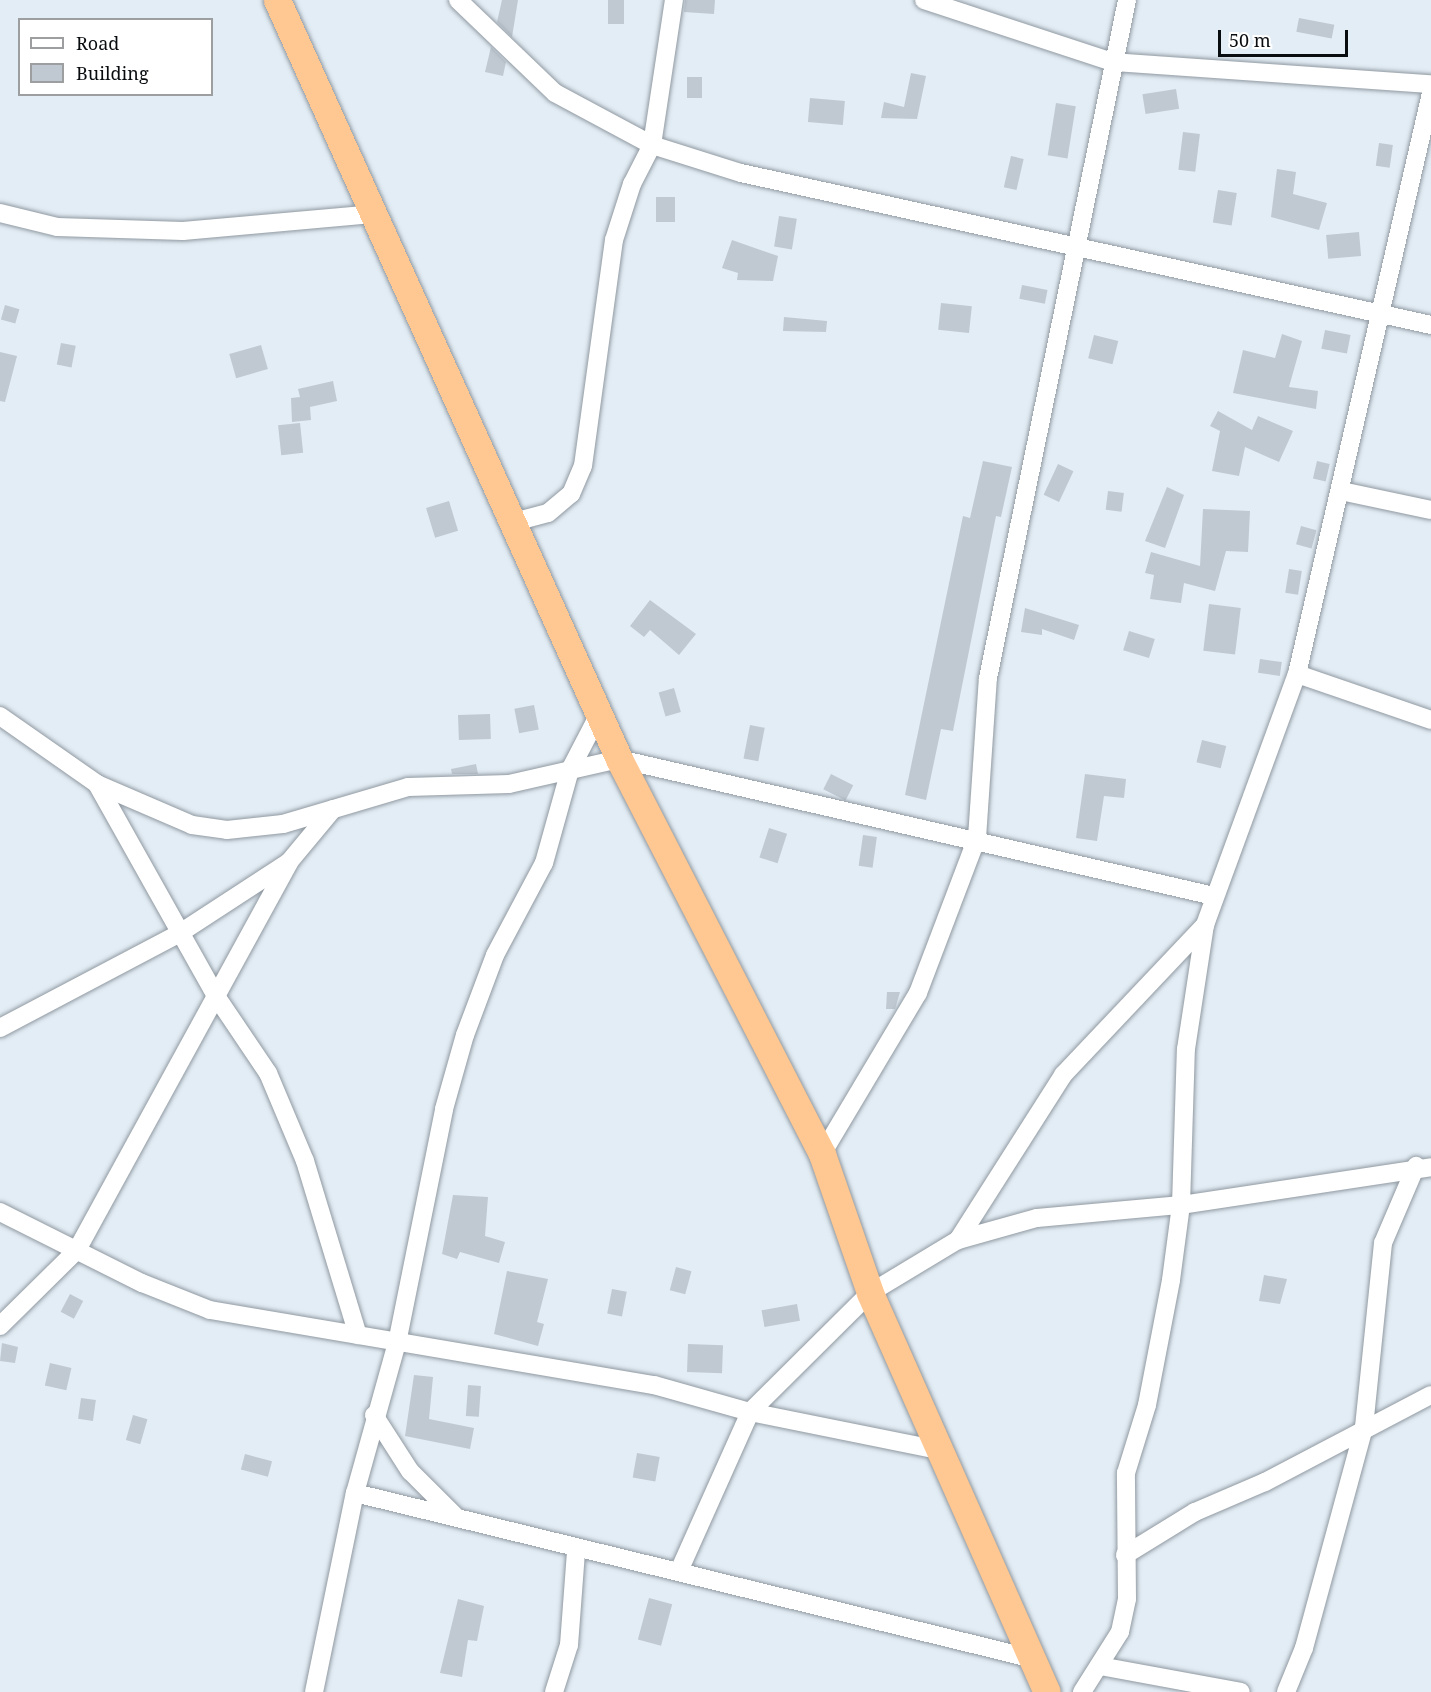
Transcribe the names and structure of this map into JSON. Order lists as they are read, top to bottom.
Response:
{
  "legend": ["Road", "Building"],
  "scale_bar": "50 m"
}
